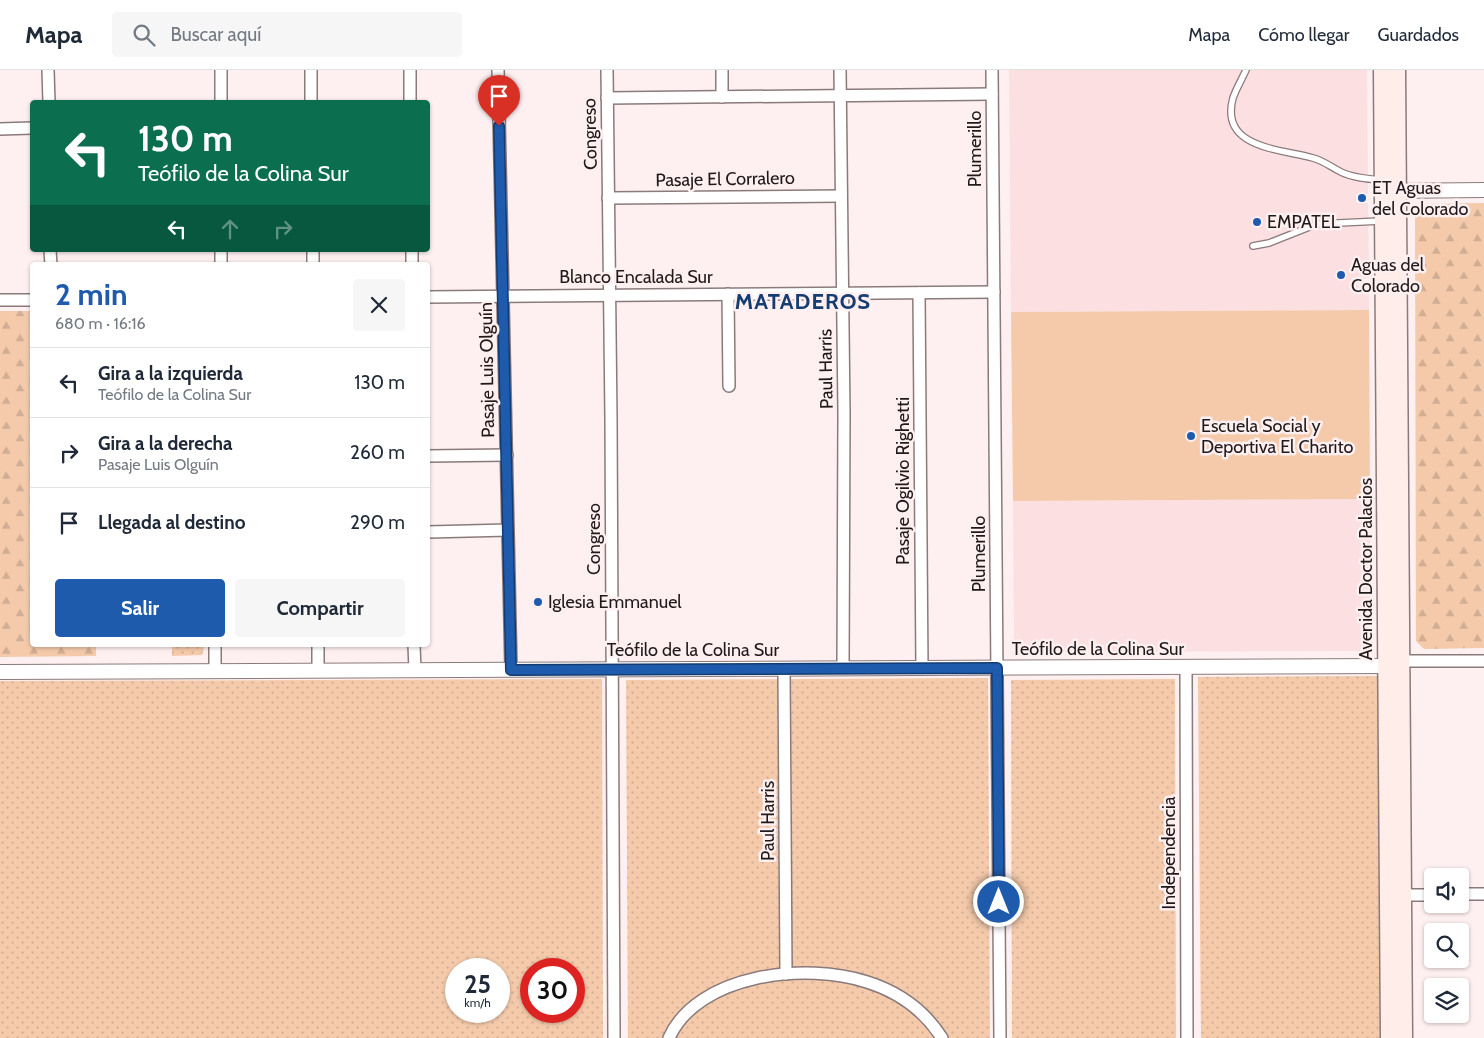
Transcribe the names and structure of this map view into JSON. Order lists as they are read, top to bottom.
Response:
{
  "streets": {
    "main road": ["Avenida Doctor Palacios"],
    "street": [
      "Congreso",
      "Plumerillo",
      "Pasaje El Corralero",
      "Blanco Encalada Sur",
      "Paul Harris",
      "Pasaje Luis Olguín",
      "Pasaje Ogilvio Righetti",
      "Teófilo de la Colina Sur",
      "Independencia"
    ]
  },
  "crossings": [
    ["Congreso", "Pasaje El Corralero"],
    ["Congreso", "Blanco Encalada Sur"],
    ["Congreso", "Teófilo de la Colina Sur"],
    ["Plumerillo", "Blanco Encalada Sur"],
    ["Plumerillo", "Teófilo de la Colina Sur"],
    ["Pasaje El Corralero", "Paul Harris"],
    ["Blanco Encalada Sur", "Paul Harris"],
    ["Blanco Encalada Sur", "Pasaje Luis Olguín"],
    ["Blanco Encalada Sur", "Pasaje Ogilvio Righetti"],
    ["Paul Harris", "Teófilo de la Colina Sur"],
    ["Pasaje Luis Olguín", "Teófilo de la Colina Sur"],
    ["Pasaje Ogilvio Righetti", "Teófilo de la Colina Sur"],
    ["Avenida Doctor Palacios", "Teófilo de la Colina Sur"],
    ["Teófilo de la Colina Sur", "Independencia"]
  ],
  "districts": ["MATADEROS"],
  "places": [
    "ET Aguas del Colorado",
    "EMPATEL",
    "Aguas del Colorado",
    "Escuela Social y Deportiva El Charito",
    "Iglesia Emmanuel"
  ],
  "page": {
    "header": "Mapa",
    "search": "Buscar aquí",
    "nav": ["Mapa", "Cómo llegar", "Guardados"],
    "turn": ["130 m", "Teófilo de la Colina Sur"],
    "heading": ["2 min", "680 m · 16:16"],
    "list": [
      {
        "name": "Gira a la izquierda",
        "note": "Teófilo de la Colina Sur",
        "value": "130 m"
      },
      {
        "name": "Gira a la derecha",
        "note": "Pasaje Luis Olguín",
        "value": "260 m"
      },
      {
        "name": "Llegada al destino",
        "value": "290 m"
      }
    ],
    "buttons": ["Salir", "Compartir"],
    "speed": "25 km/h",
    "limit": "30"
  }
}
